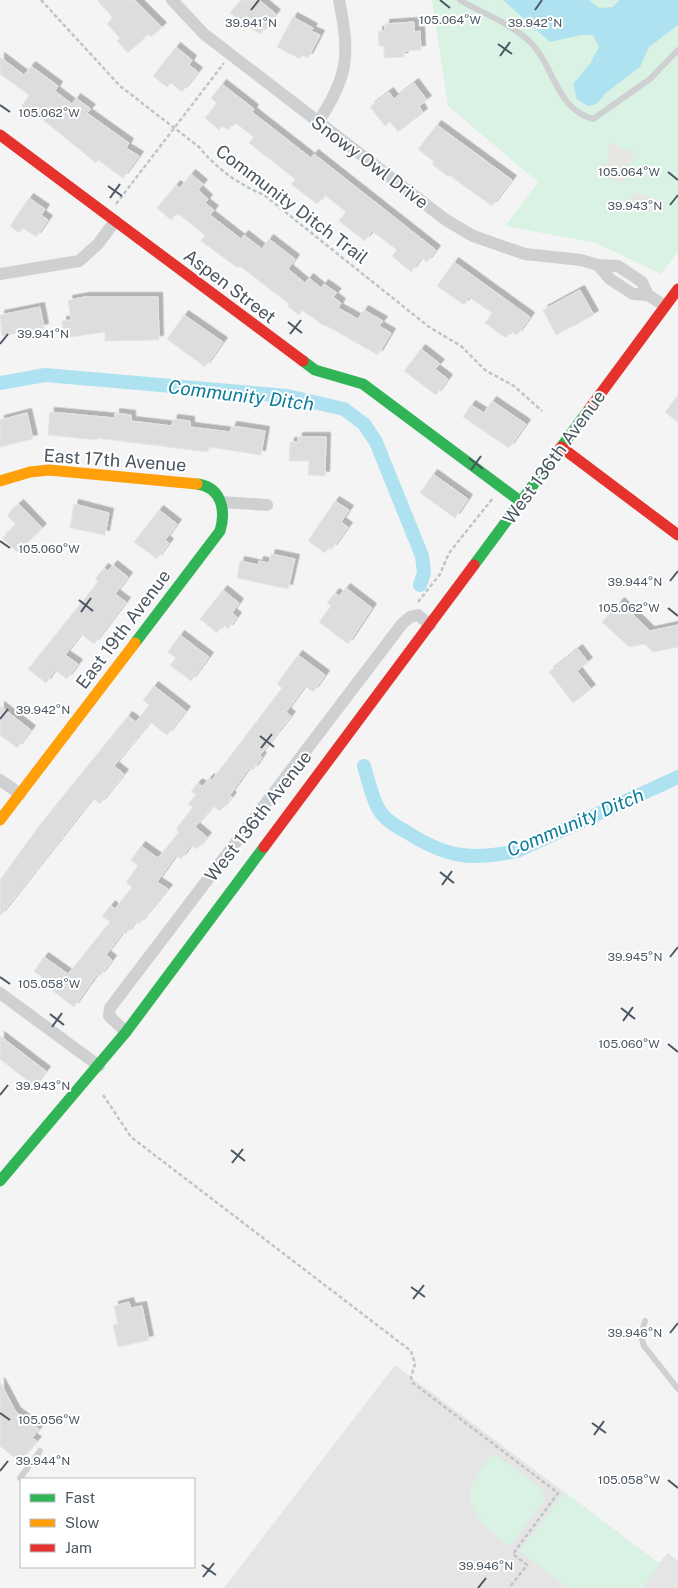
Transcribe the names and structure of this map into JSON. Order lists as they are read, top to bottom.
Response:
{
  "streets": {
    "street": [
      "Snowy Owl Drive",
      "Aspen Street",
      "West 136th Avenue",
      "East 17th Avenue",
      "East 19th Avenue"
    ],
    "path": ["Community Ditch Trail"]
  },
  "crossings": [
    ["Snowy Owl Drive", "West 136th Avenue"],
    ["Aspen Street", "West 136th Avenue"],
    ["East 17th Avenue", "East 19th Avenue"]
  ],
  "water": ["Community Ditch"],
  "legend": ["Fast", "Slow", "Jam"],
  "coordinates": [
    "105.064°W",
    "39.941°N",
    "39.942°N",
    "105.062°W",
    "39.943°N",
    "105.060°W",
    "39.944°N",
    "39.945°N",
    "105.058°W",
    "39.946°N",
    "105.056°W"
  ]
}
